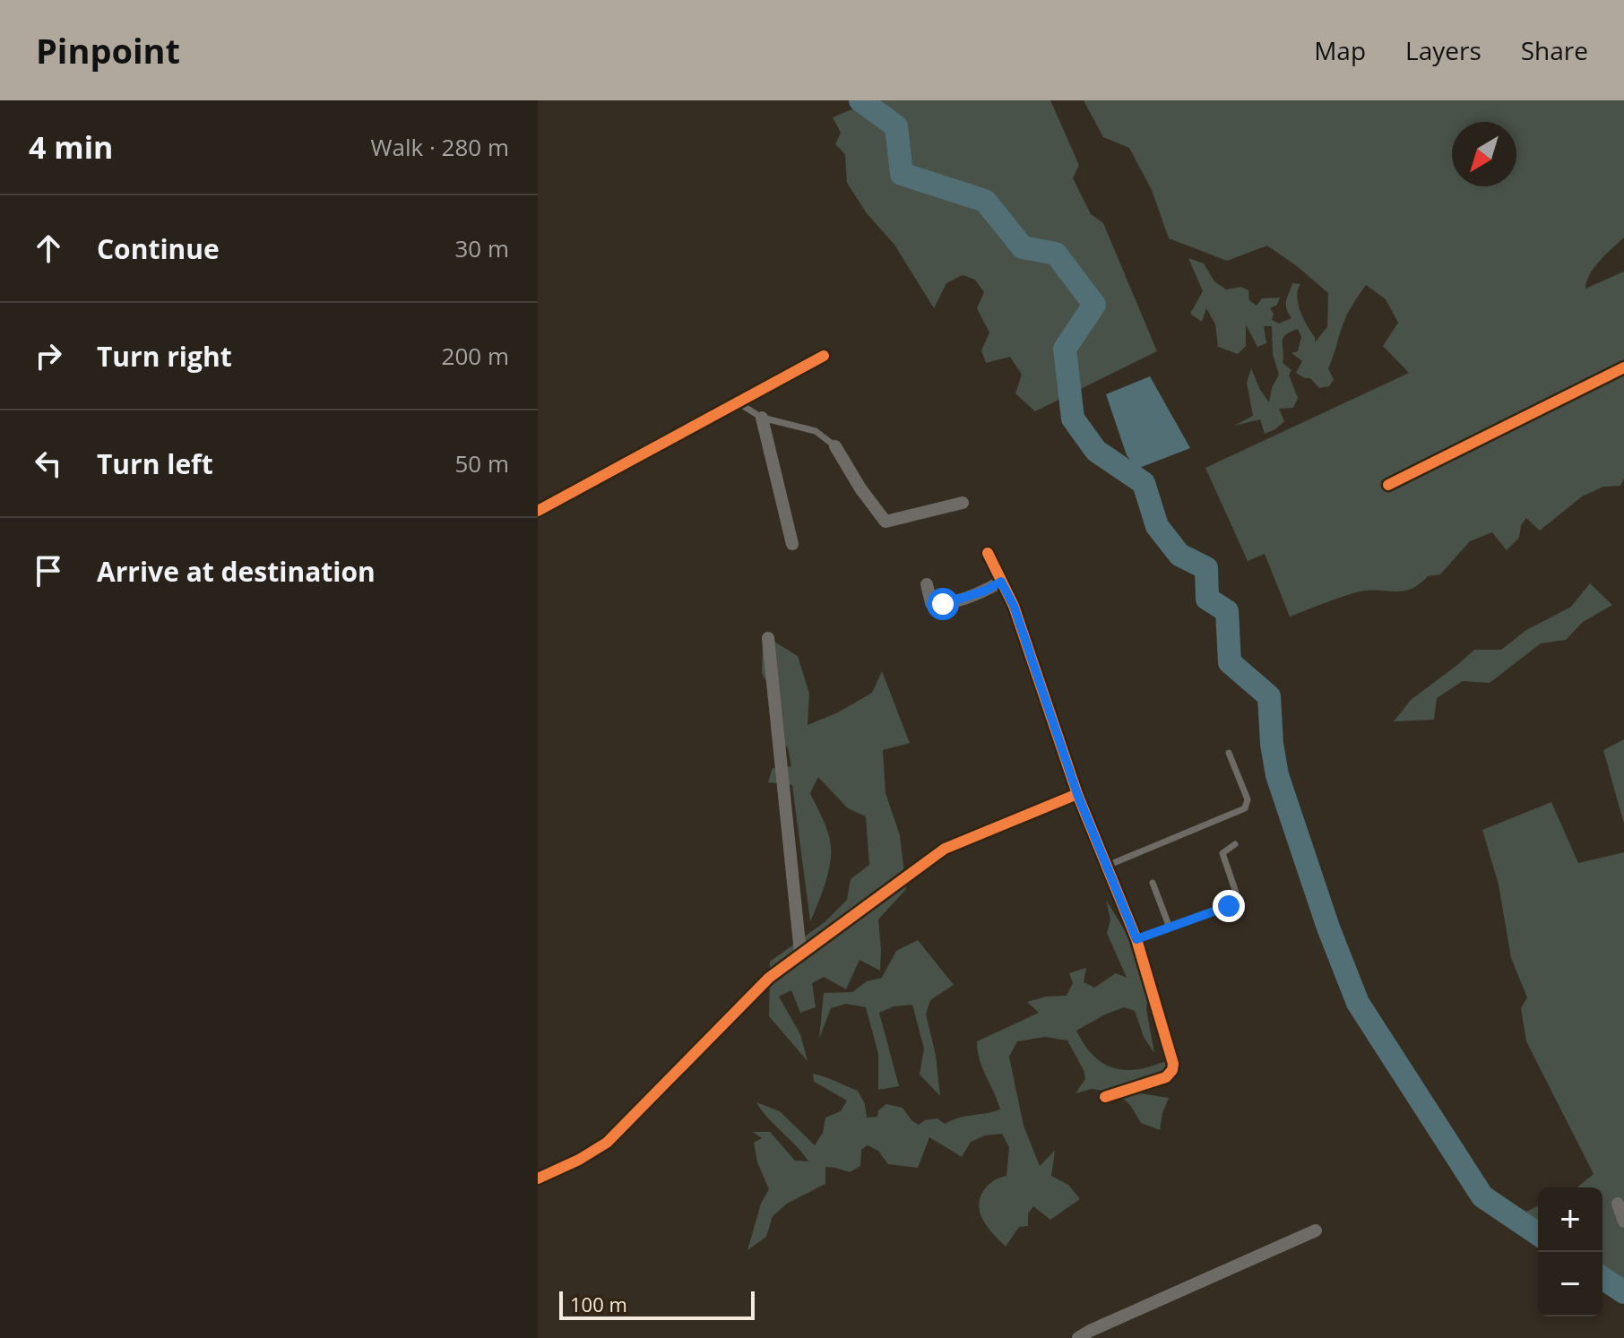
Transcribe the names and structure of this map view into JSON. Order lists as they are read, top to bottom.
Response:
{
  "scale_bar": "100 m",
  "north": "bottom left",
  "page": {
    "header": "Pinpoint",
    "nav": ["Map", "Layers", "Share"],
    "heading": ["4 min", "Walk · 280 m"],
    "list": [
      ["Continue", "30 m"],
      ["Turn right", "200 m"],
      ["Turn left", "50 m"],
      "Arrive at destination"
    ],
    "map_buttons": ["+", "−"],
    "scale": "100 m"
  }
}
